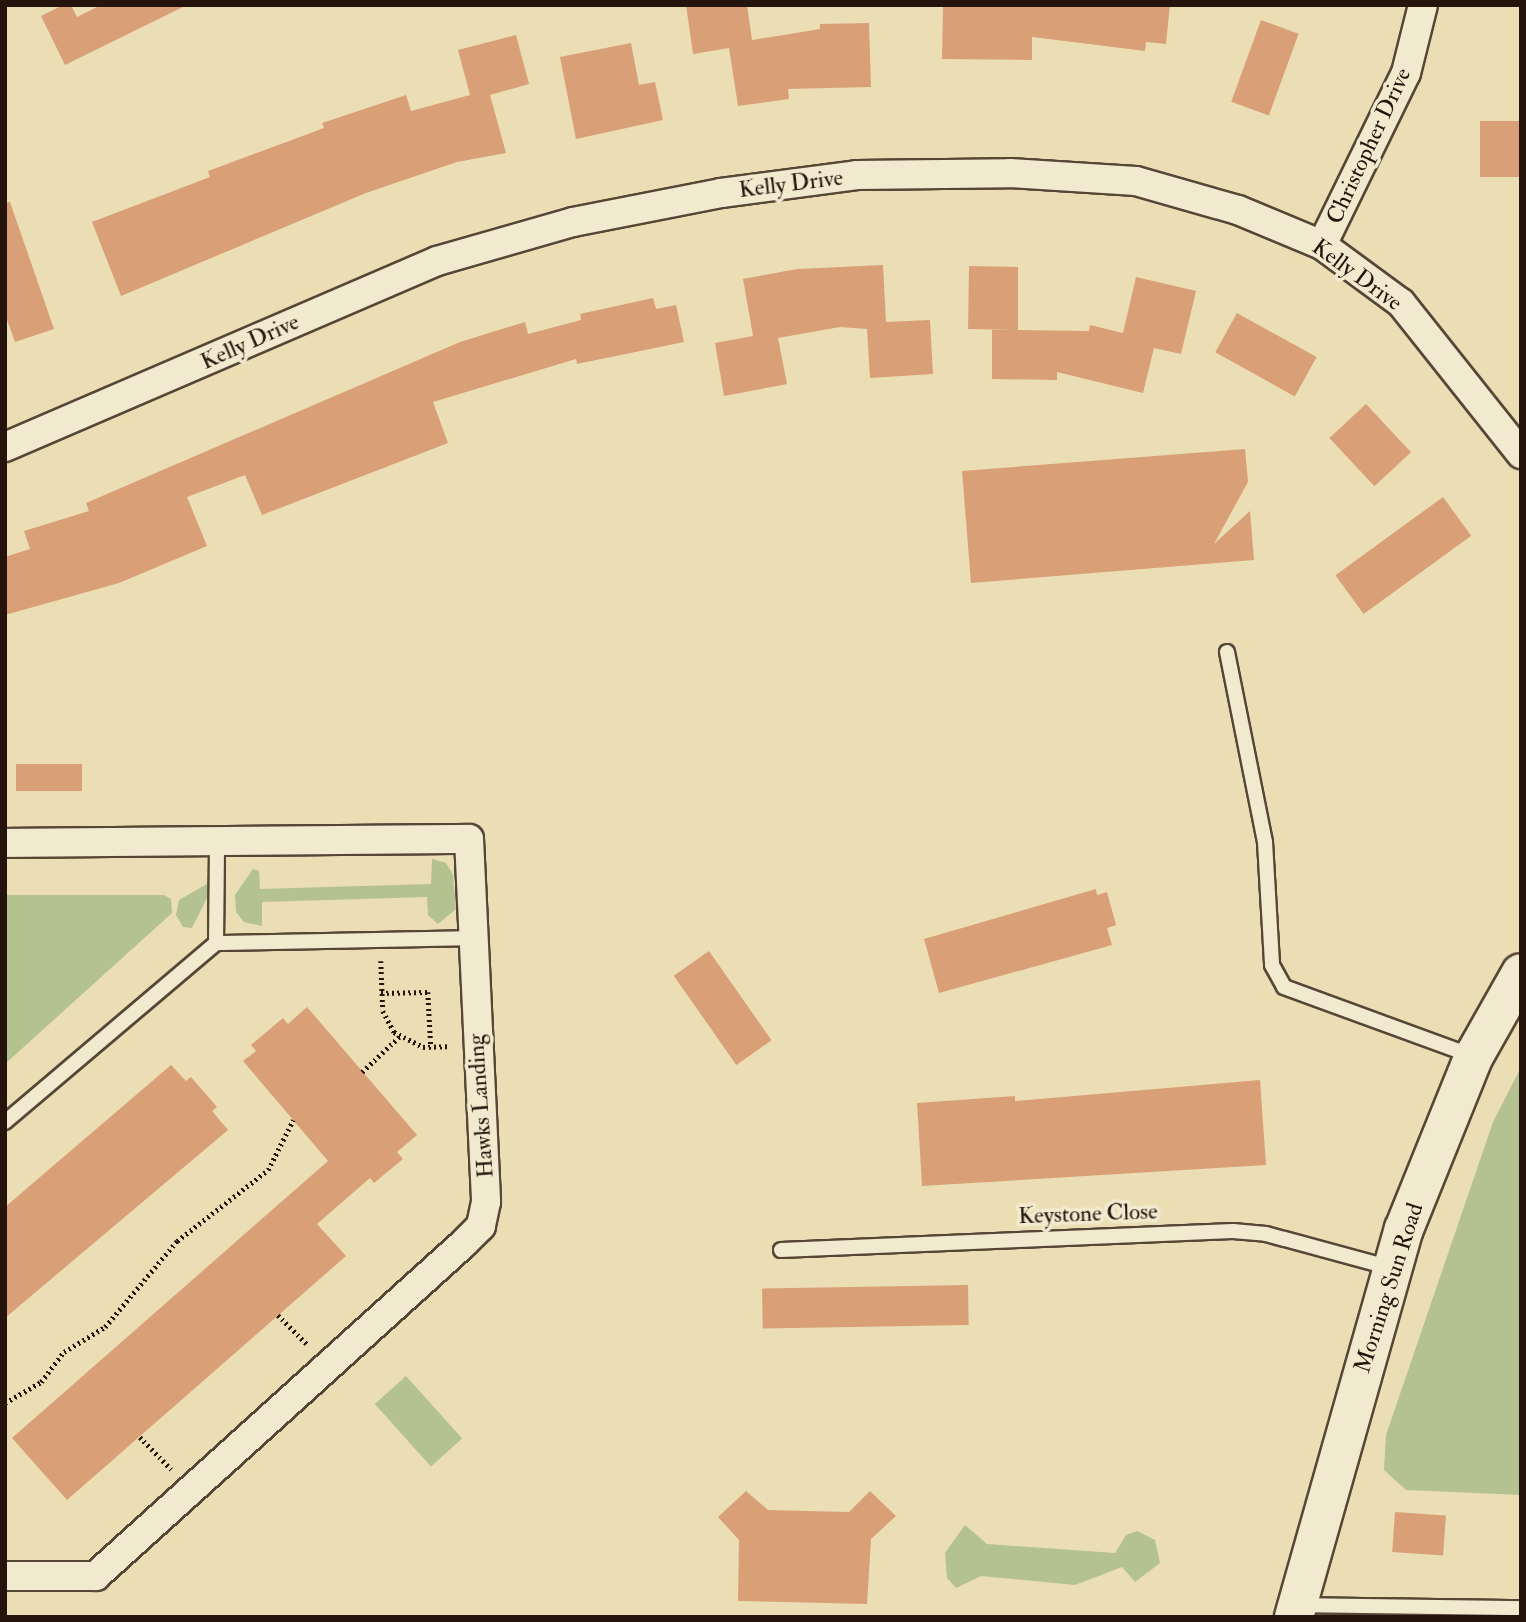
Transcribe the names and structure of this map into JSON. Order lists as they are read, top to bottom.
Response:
{
  "streets": {
    "main road": ["Morning Sun Road"],
    "street": ["Christopher Drive", "Kelly Drive", "Hawks Landing"],
    "lane": ["Keystone Close"]
  },
  "crossings": [
    ["Christopher Drive", "Kelly Drive"],
    ["Keystone Close", "Morning Sun Road"]
  ]
}
